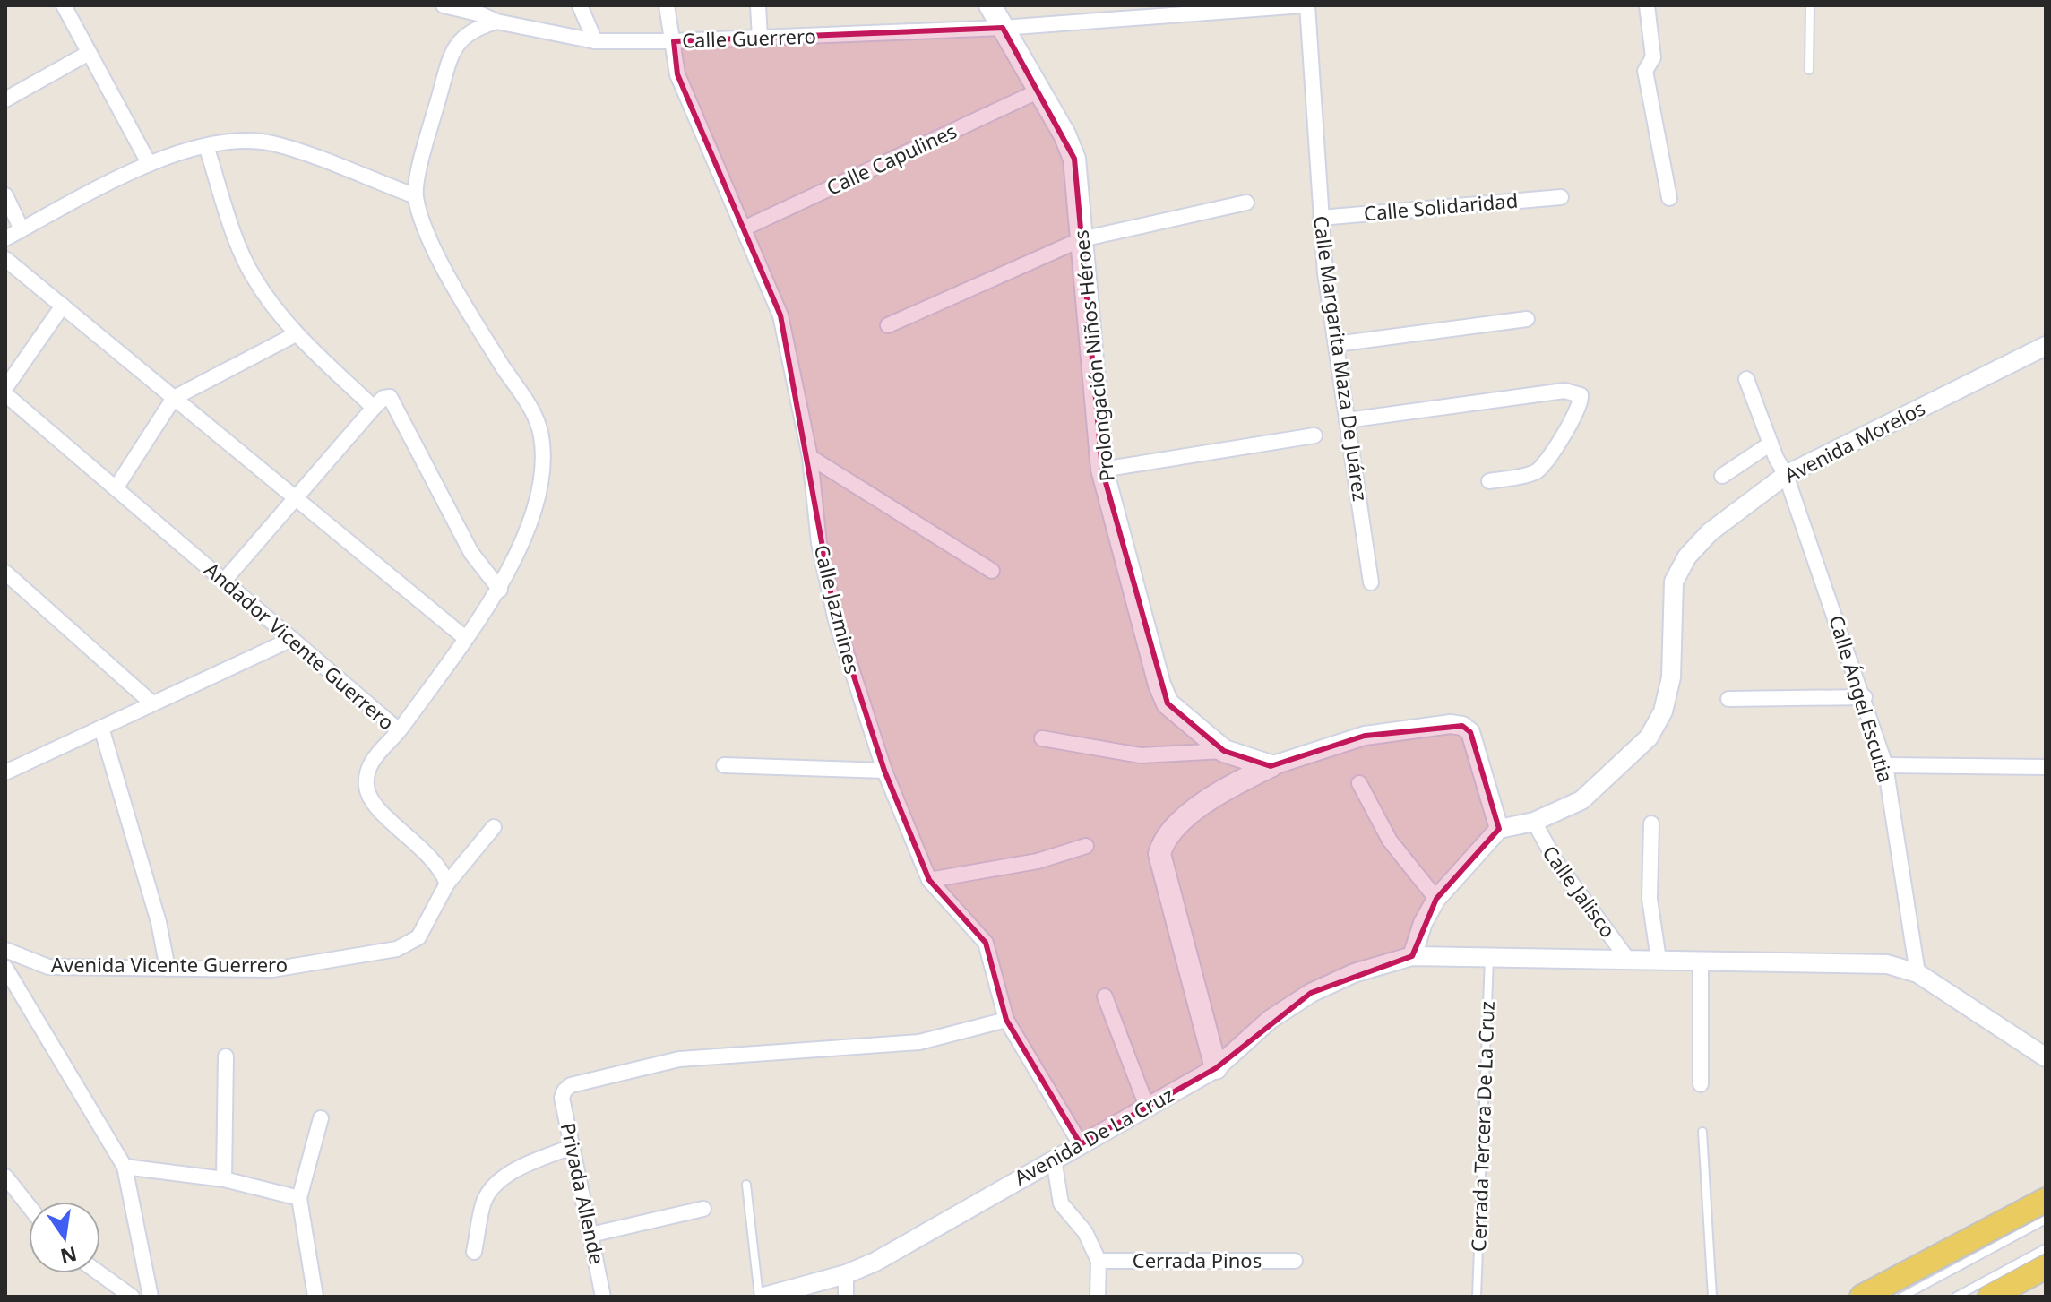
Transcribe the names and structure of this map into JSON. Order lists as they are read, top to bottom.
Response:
{
  "streets": {
    "main road": ["Prolongación Niños Héroes"],
    "street": [
      "Calle Guerrero",
      "Calle Capulines",
      "Calle Solidaridad",
      "Calle Margarita Maza De Juárez",
      "Avenida Morelos",
      "Calle Jazmines",
      "Andador Vicente Guerrero",
      "Calle Ángel Escutia",
      "Calle Jalisco",
      "Avenida Vicente Guerrero",
      "Avenida De La Cruz",
      "Privada Allende",
      "Cerrada Pinos"
    ],
    "lane": ["Cerrada Tercera De La Cruz"]
  },
  "crossings": [
    ["Calle Guerrero", "Prolongación Niños Héroes"],
    ["Calle Guerrero", "Calle Margarita Maza De Juárez"],
    ["Calle Guerrero", "Calle Jazmines"],
    ["Calle Capulines", "Prolongación Niños Héroes"],
    ["Calle Capulines", "Calle Jazmines"],
    ["Calle Solidaridad", "Calle Margarita Maza De Juárez"],
    ["Avenida Morelos", "Calle Ángel Escutia"],
    ["Avenida Morelos", "Calle Jalisco"],
    ["Calle Jazmines", "Avenida De La Cruz"],
    ["Calle Jazmines", "Privada Allende"],
    ["Andador Vicente Guerrero", "Avenida Vicente Guerrero"],
    ["Calle Ángel Escutia", "Avenida De La Cruz"],
    ["Calle Jalisco", "Avenida De La Cruz"],
    ["Cerrada Tercera De La Cruz", "Avenida De La Cruz"]
  ],
  "north": "bottom"
}
